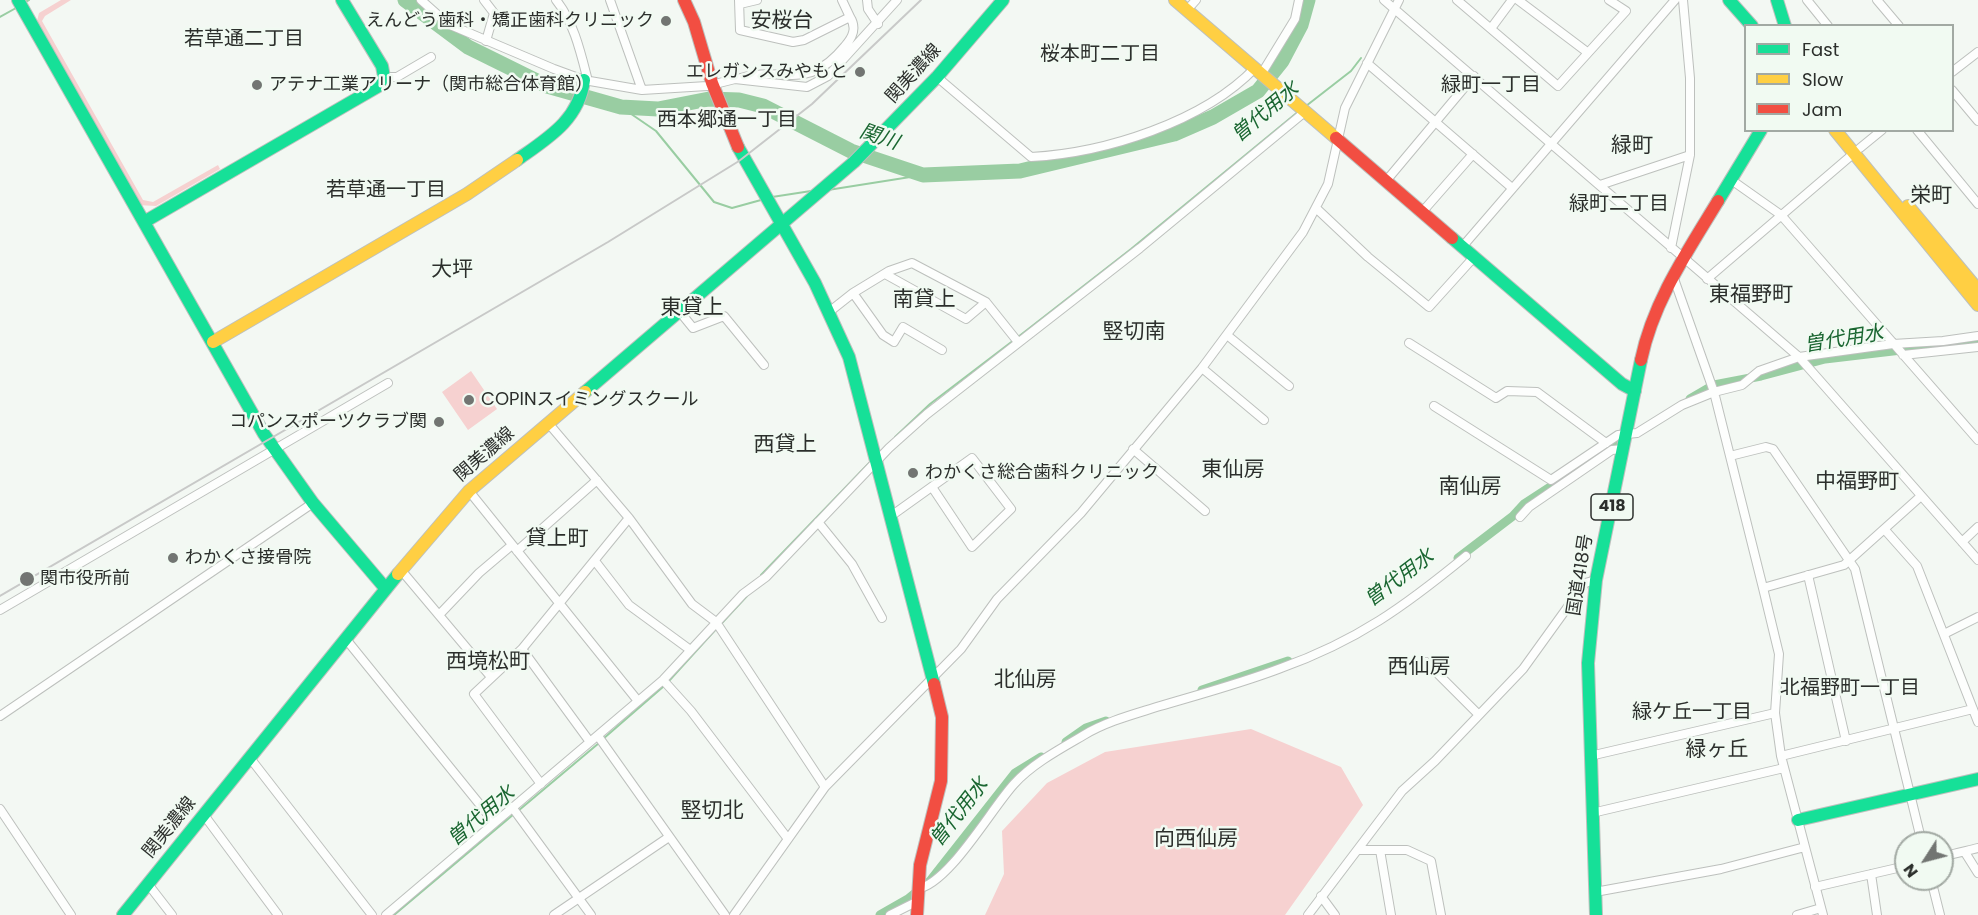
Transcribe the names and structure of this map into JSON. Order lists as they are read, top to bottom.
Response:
{
  "streets": {
    "main road": ["関美濃線", "418", "国道418号"]
  },
  "districts": [
    "安桜台",
    "若草通二丁目",
    "桜本町二丁目",
    "緑町一丁目",
    "西本郷通一丁目",
    "緑町",
    "若草通一丁目",
    "栄町",
    "緑町二丁目",
    "大坪",
    "東福野町",
    "南貸上",
    "東貸上",
    "竪切南",
    "西貸上",
    "東仙房",
    "中福野町",
    "南仙房",
    "貸上町",
    "西境松町",
    "西仙房",
    "北仙房",
    "北福野町一丁目",
    "緑ケ丘一丁目",
    "緑ヶ丘",
    "竪切北",
    "向西仙房"
  ],
  "water": ["曽代用水", "関川"],
  "places": [
    "えんどう歯科・矯正歯科クリニック",
    "エレガンスみやもと",
    "アテナ工業アリーナ（関市総合体育館）",
    "COPINスイミングスクール",
    "コパンスポーツクラブ関",
    "わかくさ総合歯科クリニック",
    "わかくさ接骨院",
    "関市役所前"
  ],
  "legend": ["Fast", "Slow", "Jam"],
  "north": "bottom left"
}
